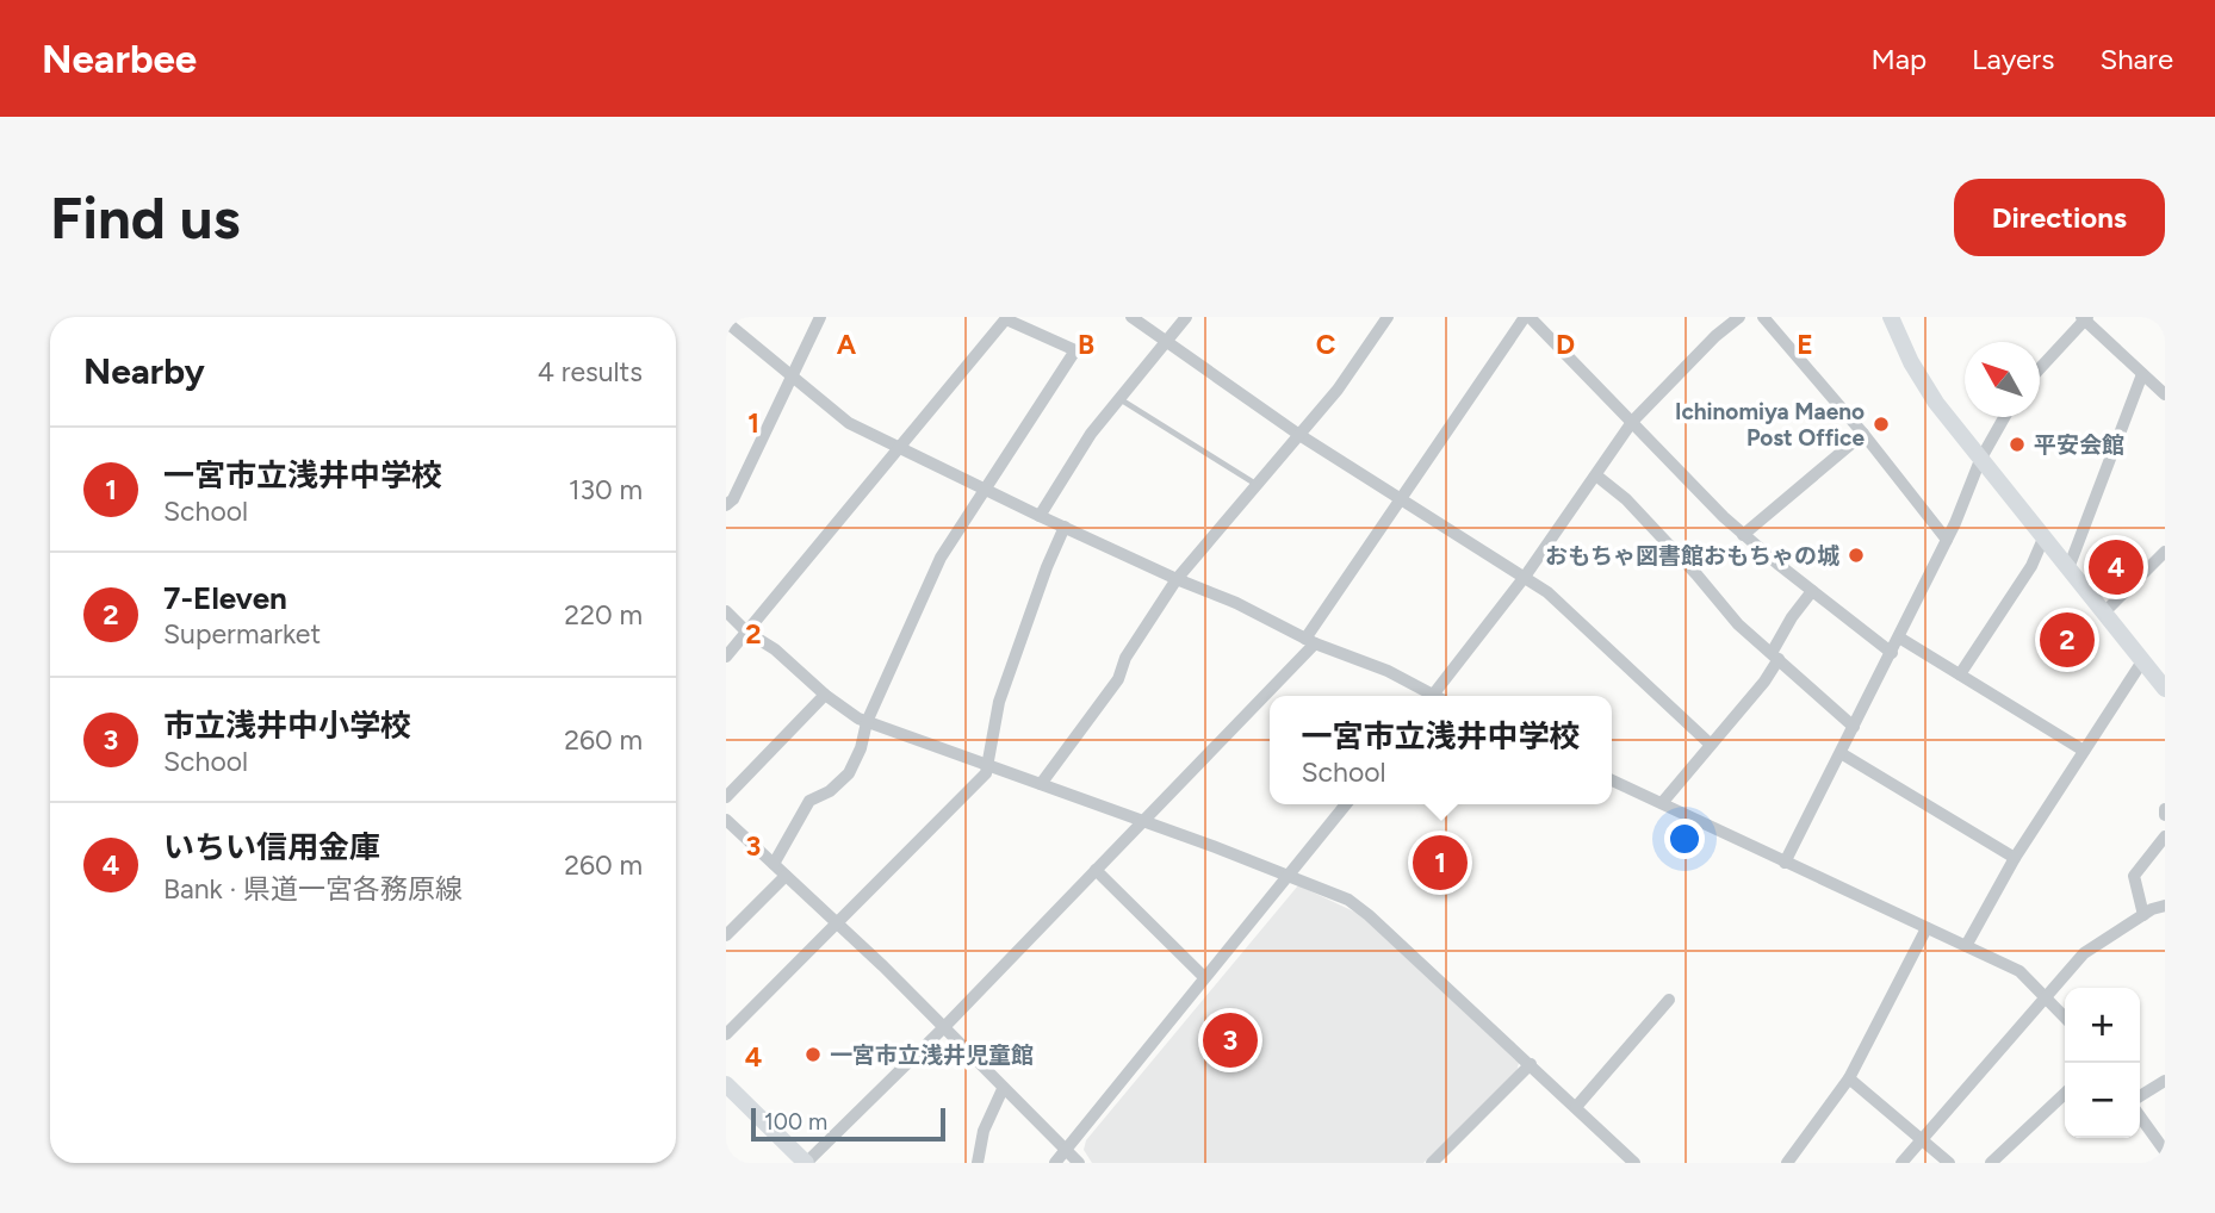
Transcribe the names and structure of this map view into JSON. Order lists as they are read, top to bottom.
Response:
{
  "places": [
    "Ichinomiya Maeno Post Office",
    "平安会館",
    "おもちゃ図書館おもちゃの城",
    "一宮市立浅井児童館"
  ],
  "scale_bar": "100 m",
  "north": "top left",
  "page": {
    "header": "Nearbee",
    "nav": ["Map", "Layers", "Share"],
    "buttons": "Directions",
    "title": "Find us",
    "heading": ["Nearby", "4 results"],
    "list": [
      {
        "mark": "1",
        "name": "一宮市立浅井中学校",
        "note": "School",
        "value": "130 m"
      },
      {
        "mark": "2",
        "name": "7-Eleven",
        "note": "Supermarket",
        "value": "220 m"
      },
      {
        "mark": "3",
        "name": "市立浅井中小学校",
        "note": "School",
        "value": "260 m"
      },
      {
        "mark": "4",
        "name": "いちい信用金庫",
        "note": "Bank · 県道一宮各務原線",
        "value": "260 m"
      }
    ],
    "pins": [
      "4",
      "2",
      "1",
      "3"
    ],
    "popup": ["一宮市立浅井中学校", "School"],
    "map_buttons": ["+", "−"],
    "scale": "100 m"
  },
  "grid": {
    "columns": [
      "A",
      "B",
      "C",
      "D",
      "E"
    ],
    "rows": [
      "1",
      "2",
      "3",
      "4"
    ]
  }
}
